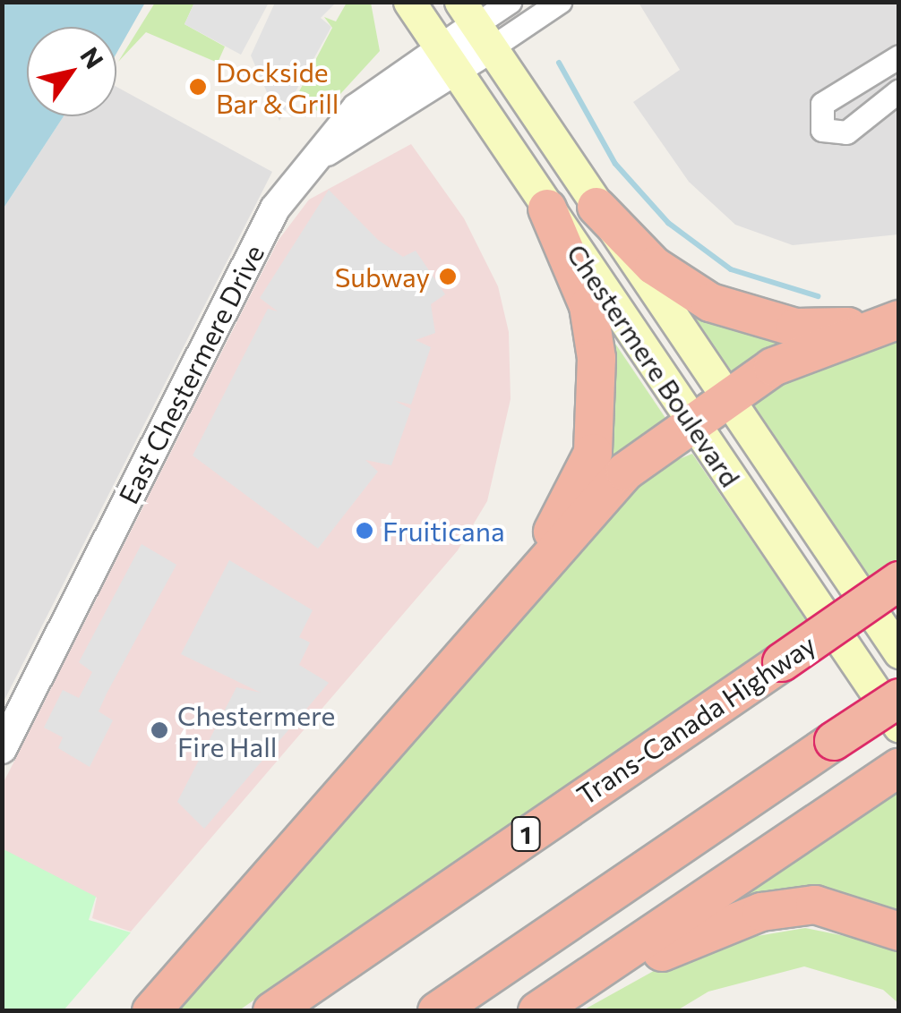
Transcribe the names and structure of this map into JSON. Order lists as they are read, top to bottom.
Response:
{
  "streets": {
    "highway": ["Trans-Canada Highway", "1"],
    "main road": ["Chestermere Boulevard"],
    "street": ["East Chestermere Drive"]
  },
  "crossings": [
    ["Chestermere Boulevard", "East Chestermere Drive"]
  ],
  "places": [
    "Dockside Bar & Grill",
    "Subway",
    "Fruiticana",
    "Chestermere Fire Hall"
  ],
  "north": "top right"
}
